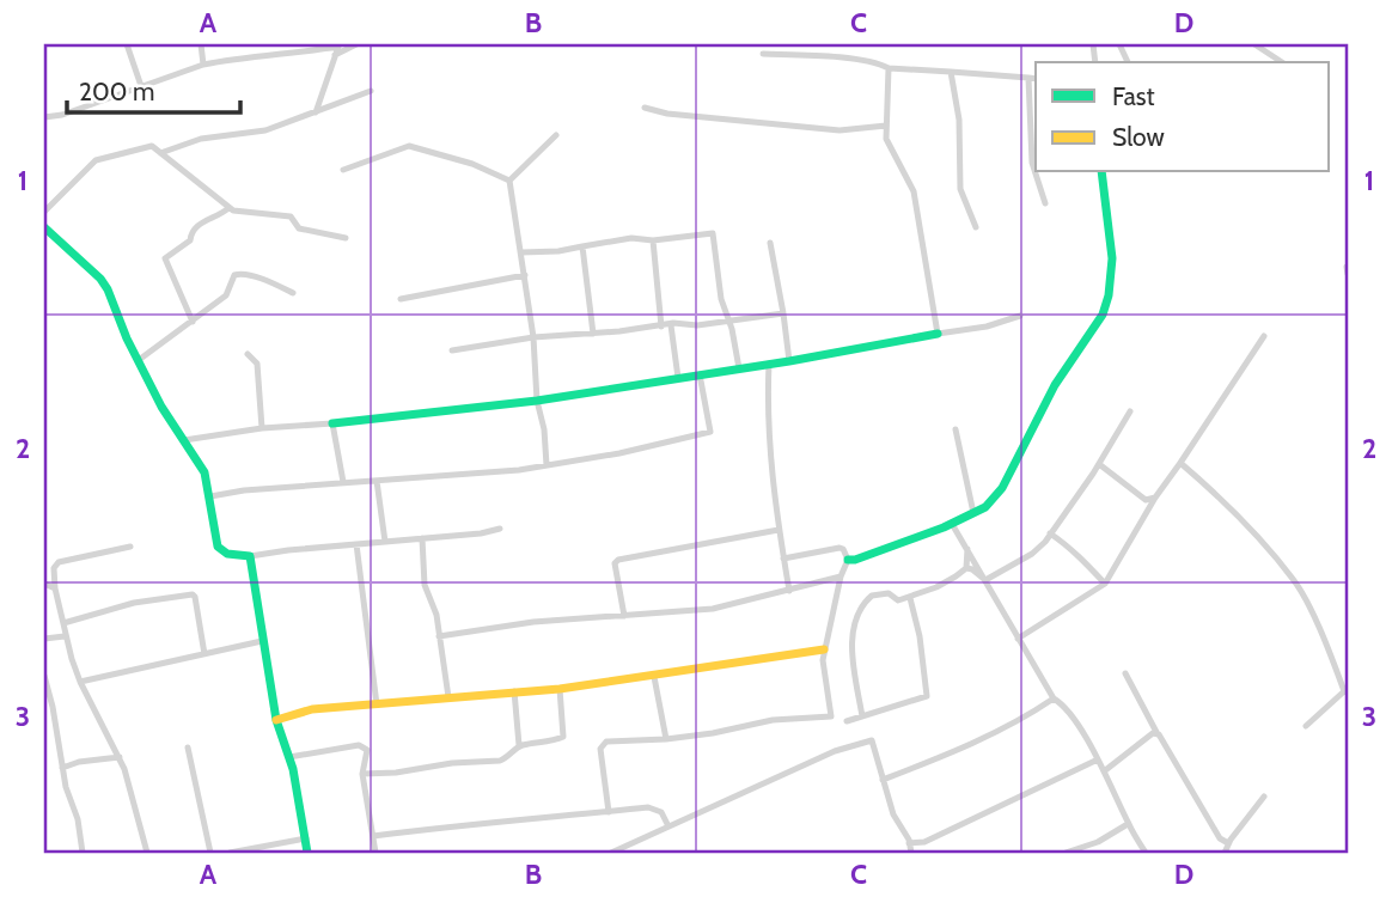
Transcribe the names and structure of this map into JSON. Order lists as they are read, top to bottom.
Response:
{
  "legend": ["Fast", "Slow"],
  "scale_bar": "200 m",
  "grid": {
    "columns": [
      "A",
      "B",
      "C",
      "D"
    ],
    "rows": ["1", "2", "3"]
  }
}
